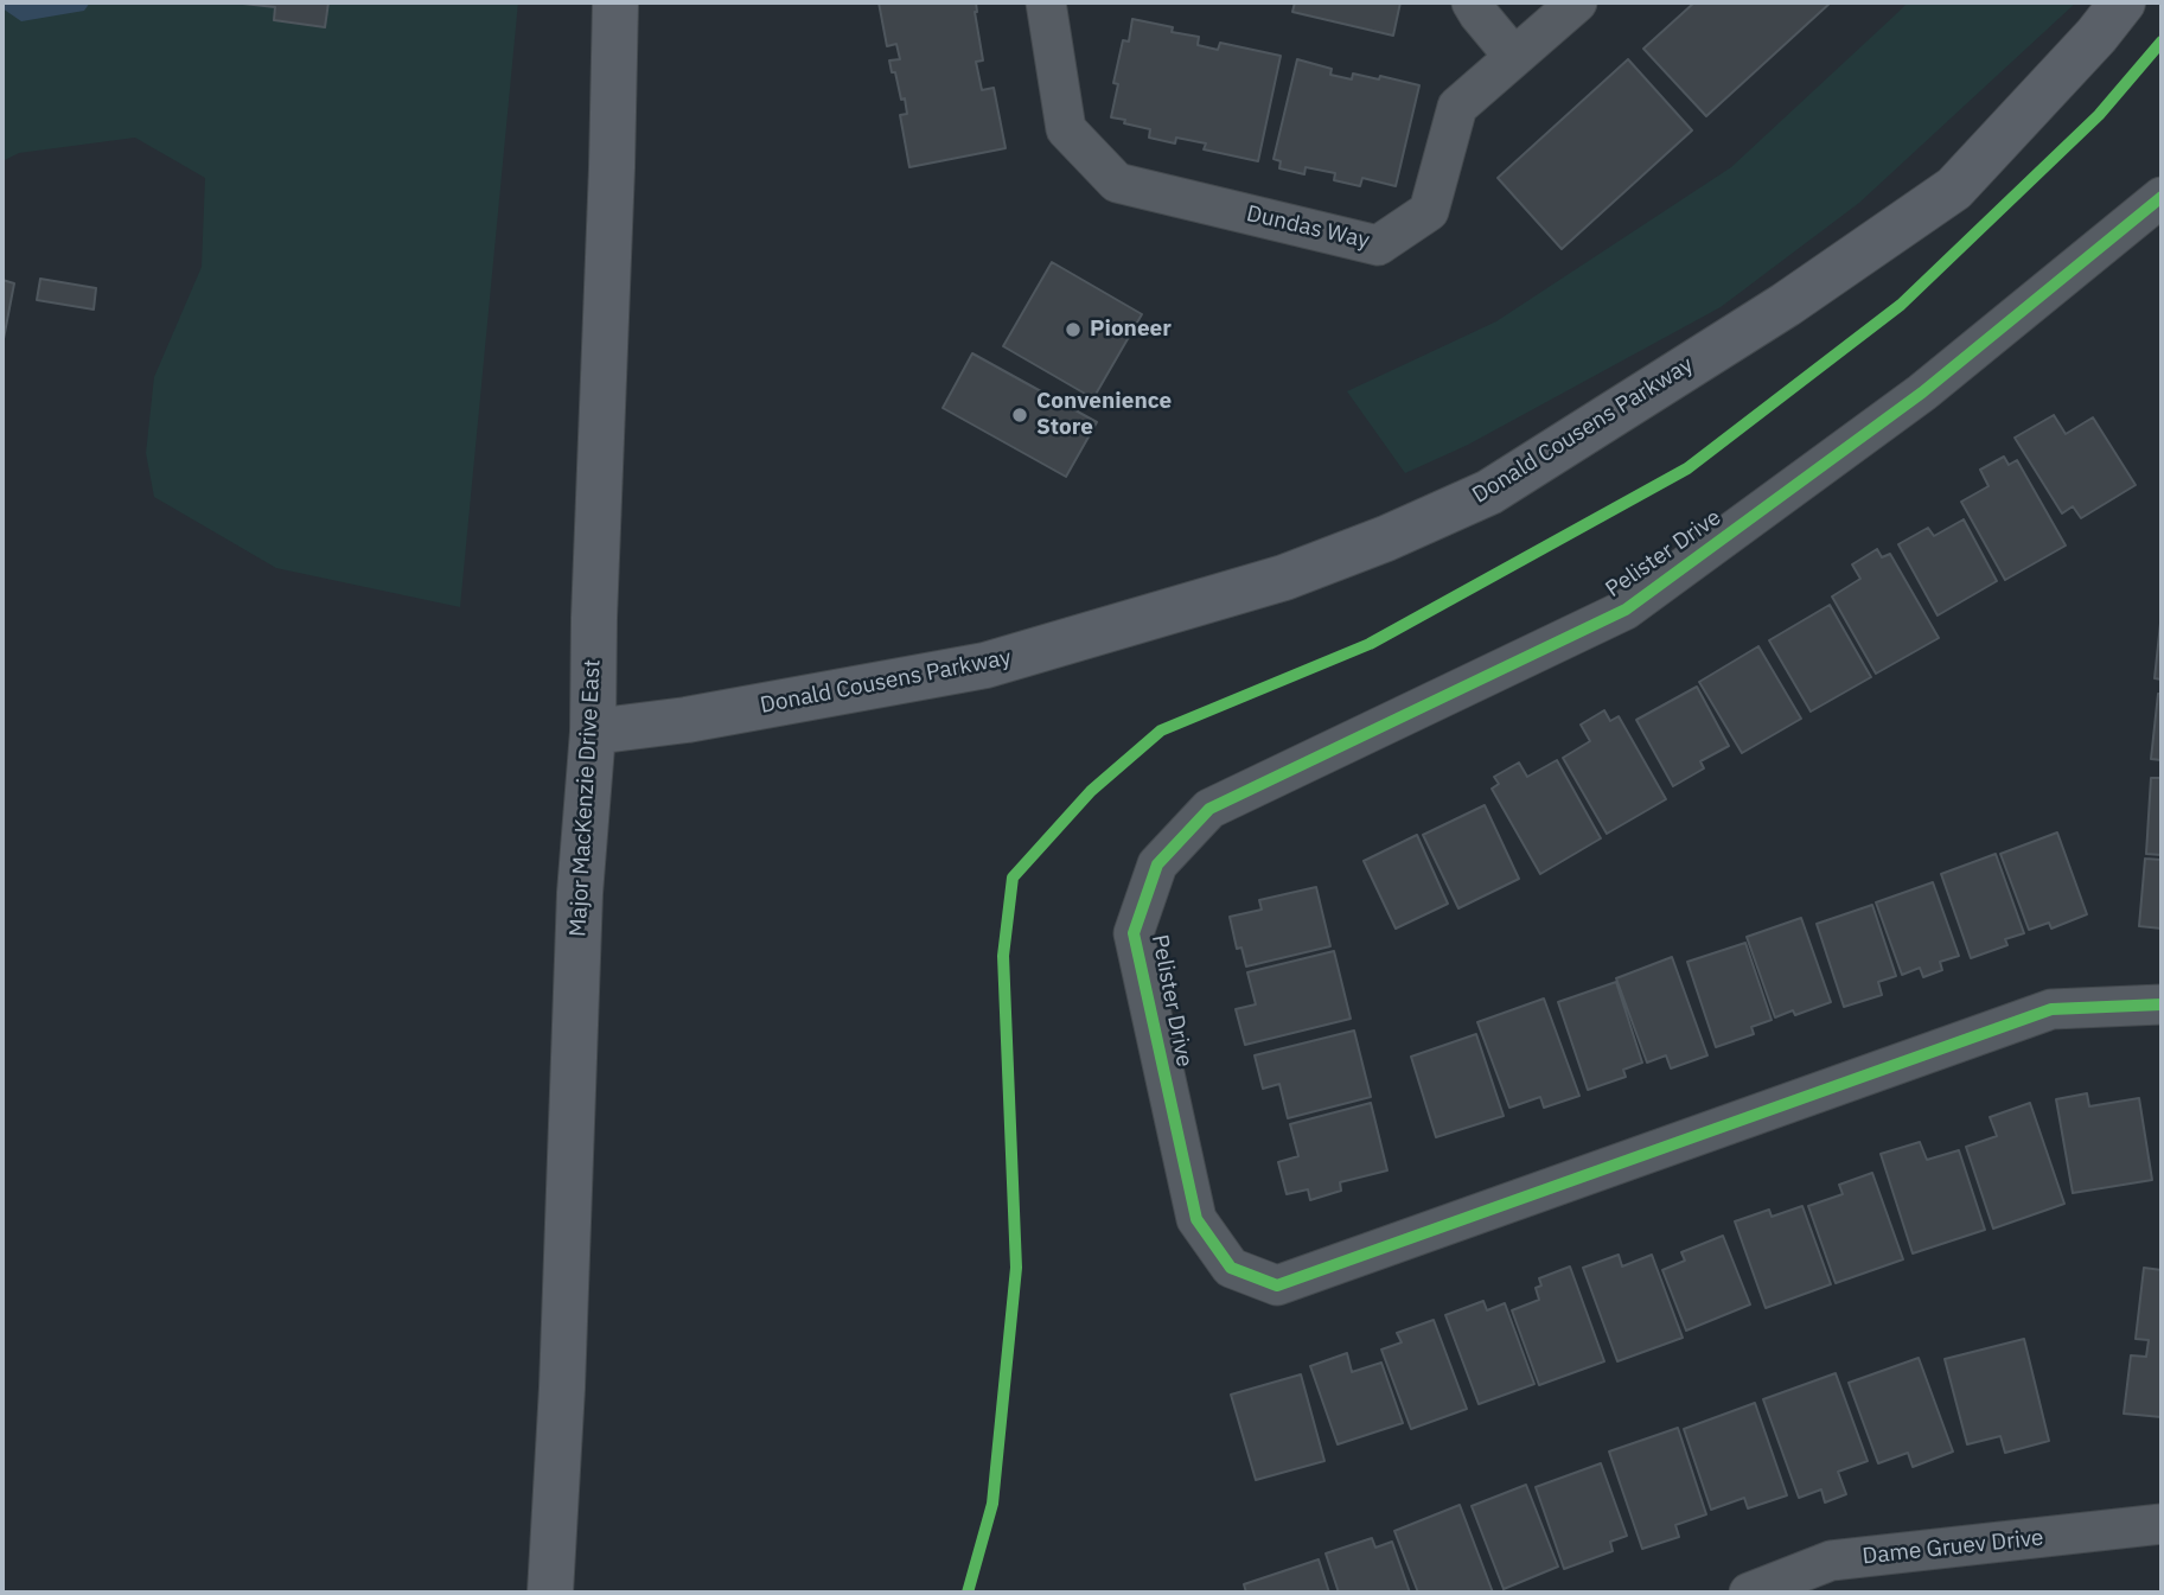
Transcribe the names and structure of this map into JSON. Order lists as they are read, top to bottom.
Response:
{
  "streets": {
    "main road": ["Donald Cousens Parkway", "Major MacKenzie Drive East"],
    "street": ["Dundas Way", "Pelister Drive", "Dame Gruev Drive"]
  },
  "crossings": [
    ["Donald Cousens Parkway", "Major MacKenzie Drive East"]
  ],
  "places": ["Pioneer", "Convenience Store"]
}
